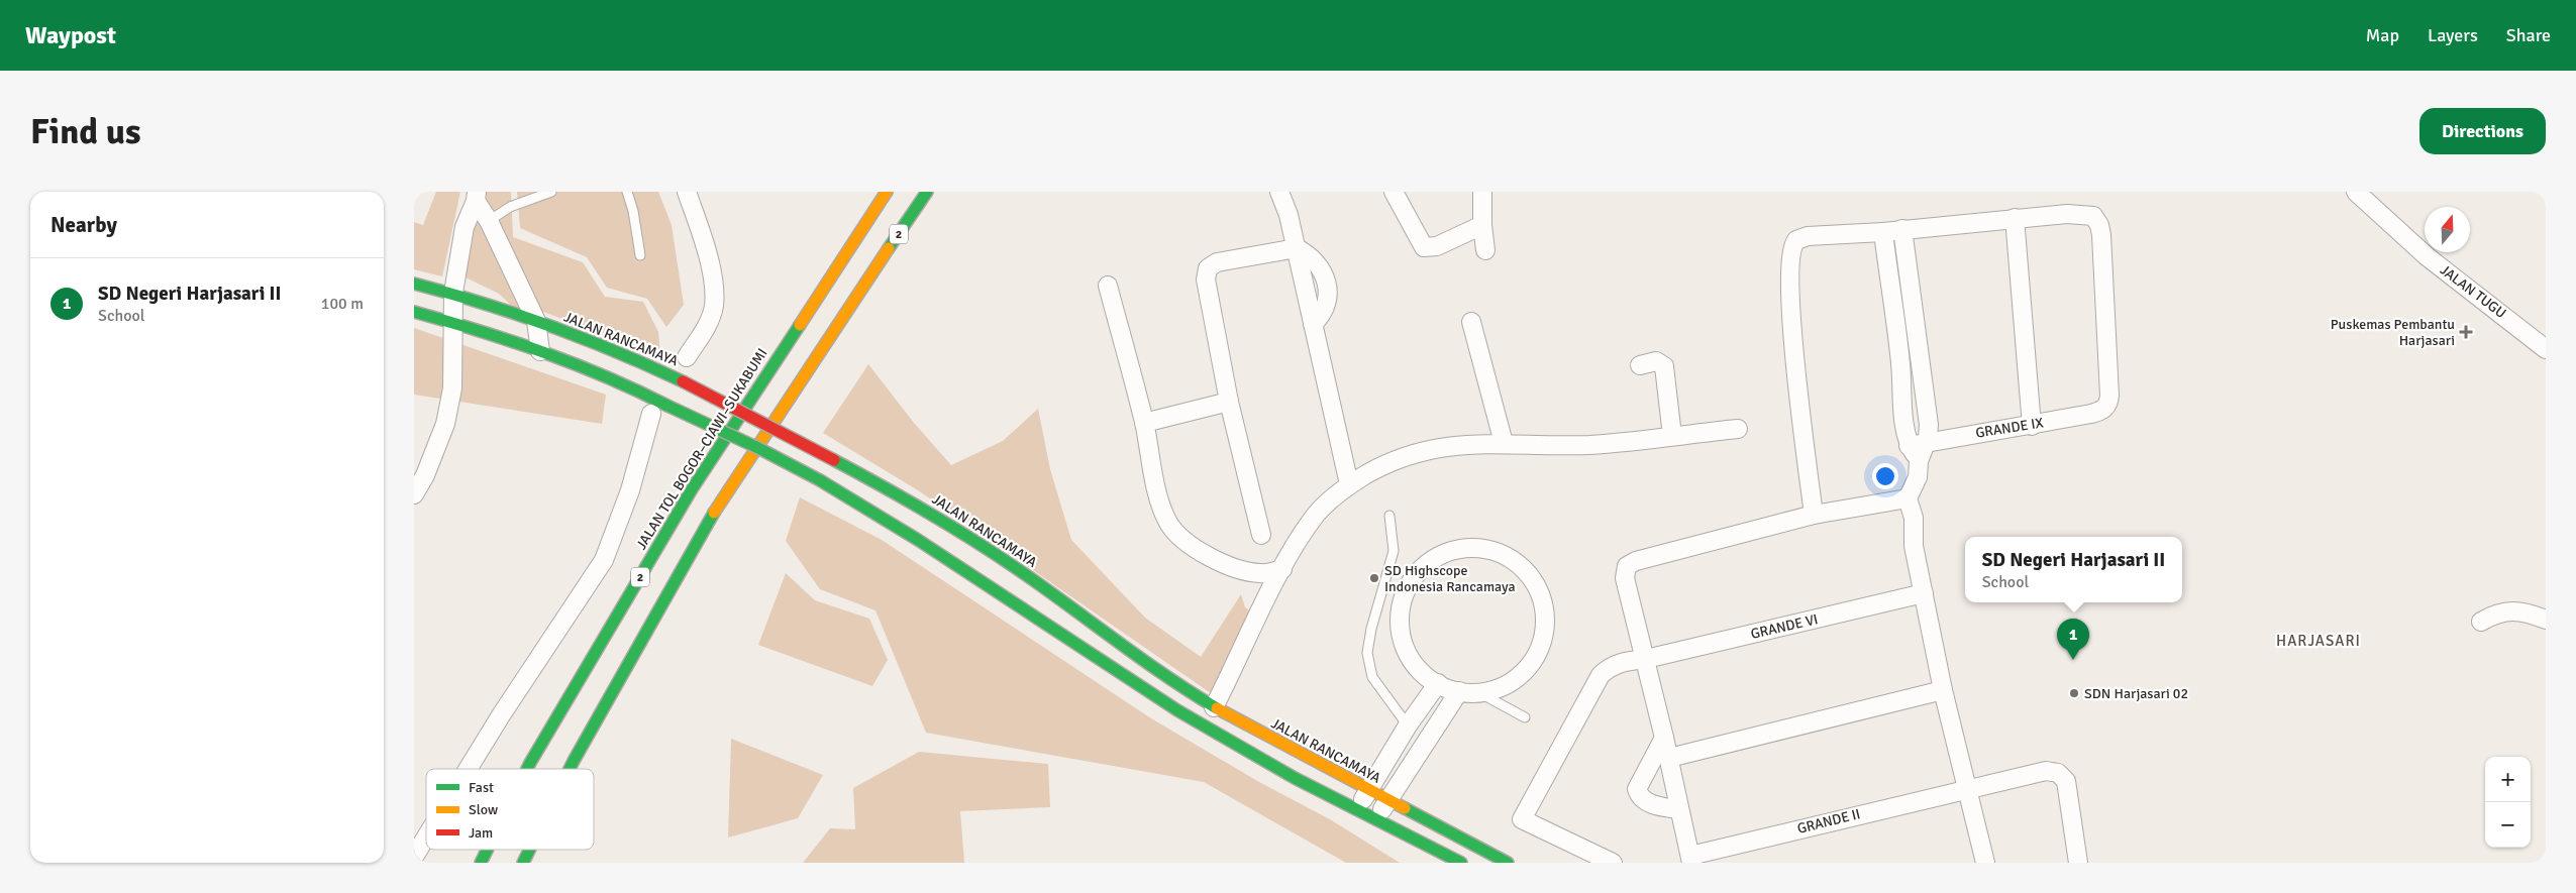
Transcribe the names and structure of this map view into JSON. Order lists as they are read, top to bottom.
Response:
{
  "streets": {
    "main road": ["2", "JALAN RANCAMAYA", "JALAN TOL BOGOR–CIAWI–SUKABUMI"],
    "street": [
      "JALAN TUGU",
      "GRANDE IX",
      "GRANDE VI",
      "GRANDE II"
    ]
  },
  "districts": ["HARJASARI"],
  "places": {
    "health": ["Puskemas Pembantu Harjasari"],
    "other": ["SD Highscope Indonesia Rancamaya", "SDN Harjasari 02"]
  },
  "legend": ["Fast", "Slow", "Jam"],
  "north": "top",
  "page": {
    "header": "Waypost",
    "nav": ["Map", "Layers", "Share"],
    "buttons": "Directions",
    "title": "Find us",
    "heading": "Nearby",
    "list": [
      {
        "mark": "1",
        "name": "SD Negeri Harjasari II",
        "note": "School",
        "value": "100 m"
      }
    ],
    "popup": ["SD Negeri Harjasari II", "School"],
    "pins": "1",
    "map_buttons": ["+", "−"]
  }
}
